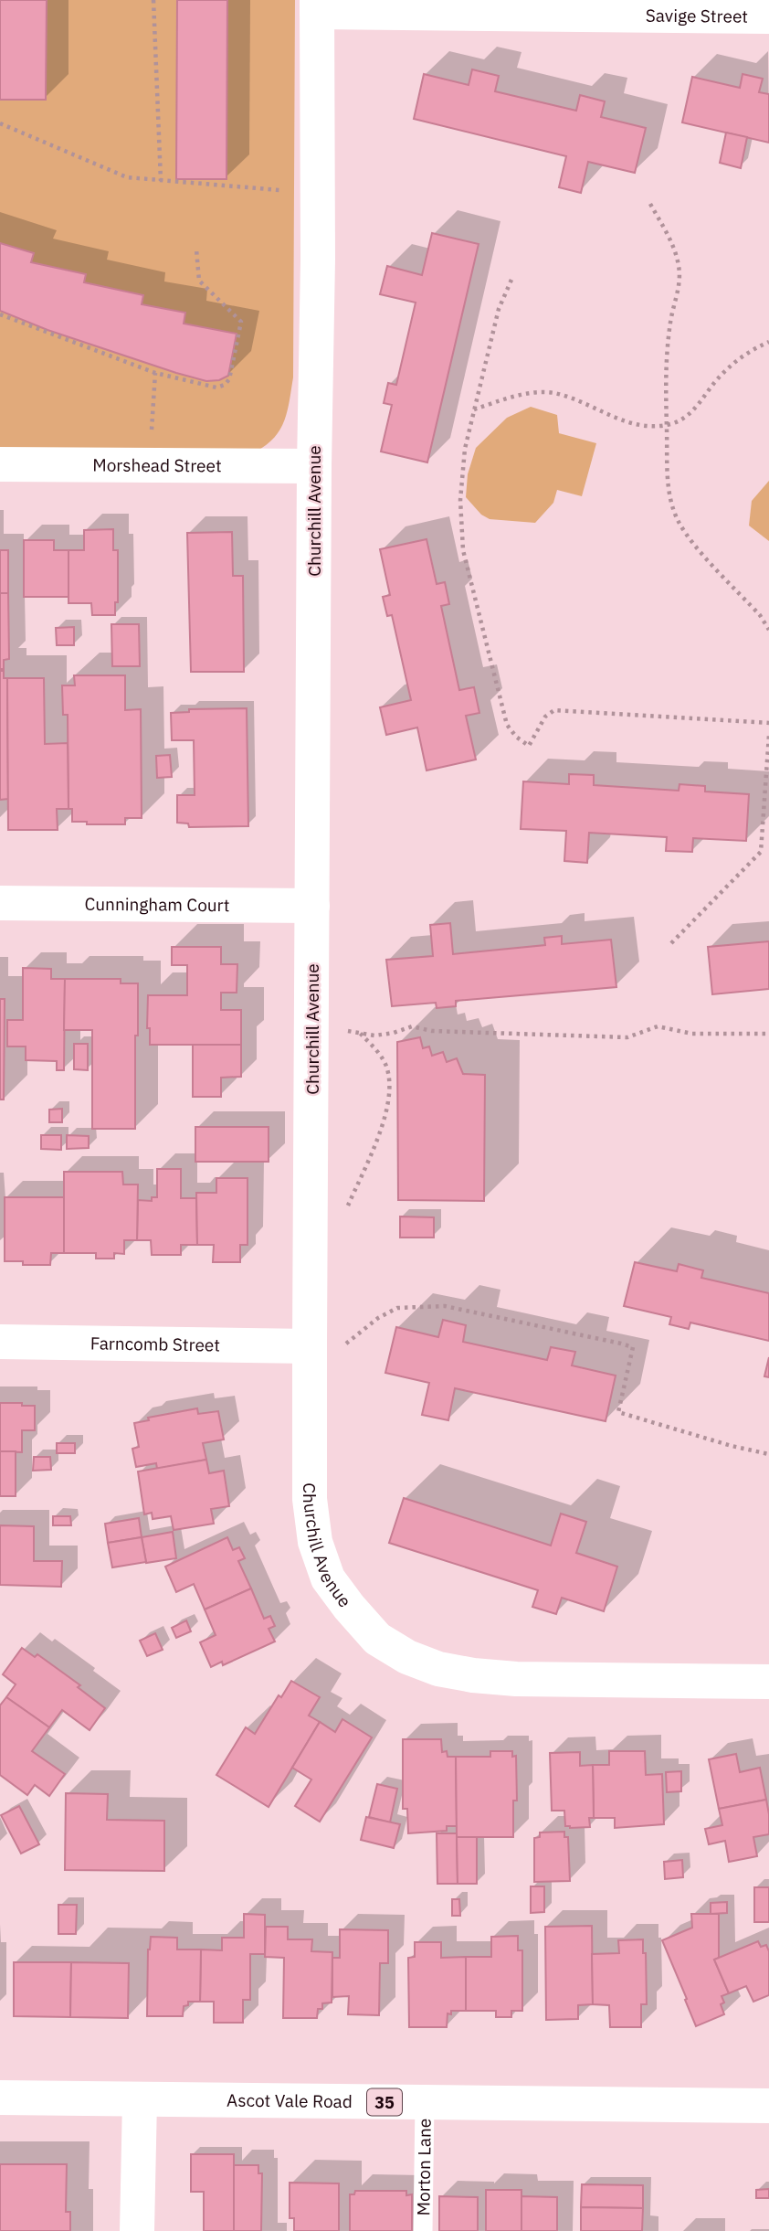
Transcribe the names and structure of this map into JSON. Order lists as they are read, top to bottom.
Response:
{
  "streets": {
    "street": [
      "Savige Street",
      "Morshead Street",
      "Churchill Avenue",
      "Cunningham Court",
      "Farncomb Street",
      "Ascot Vale Road",
      "35"
    ],
    "lane": ["Morton Lane"]
  },
  "crossings": [
    ["Savige Street", "Churchill Avenue"],
    ["Morshead Street", "Churchill Avenue"],
    ["Churchill Avenue", "Cunningham Court"],
    ["Churchill Avenue", "Farncomb Street"],
    ["Ascot Vale Road", "Morton Lane"]
  ]
}
